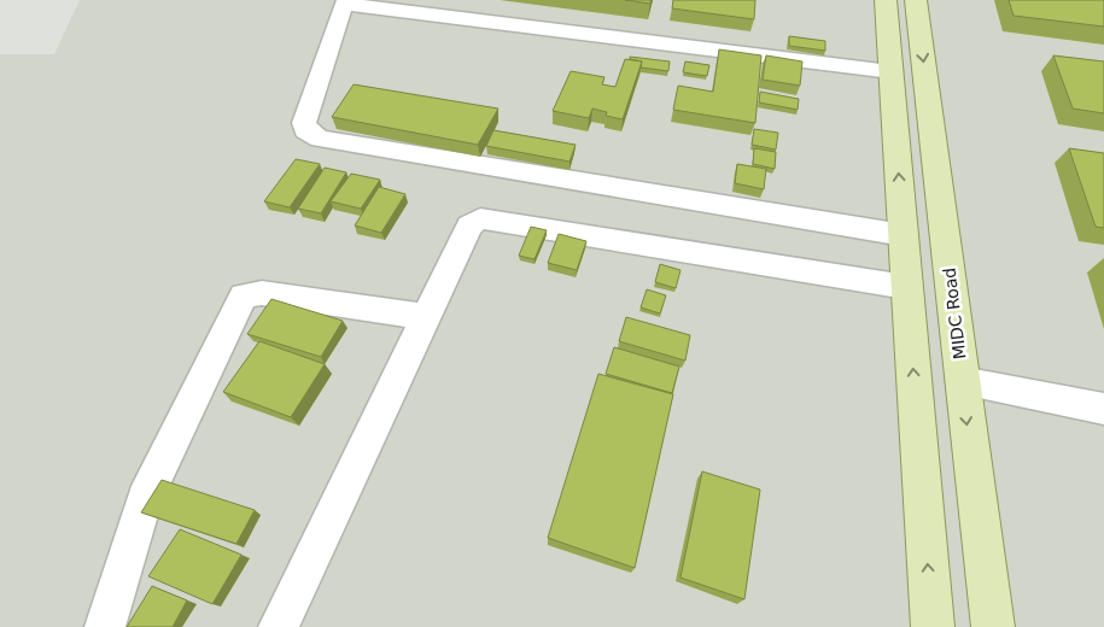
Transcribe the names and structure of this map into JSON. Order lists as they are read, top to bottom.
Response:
{
  "streets": {
    "main road": ["MIDC Road"]
  }
}
